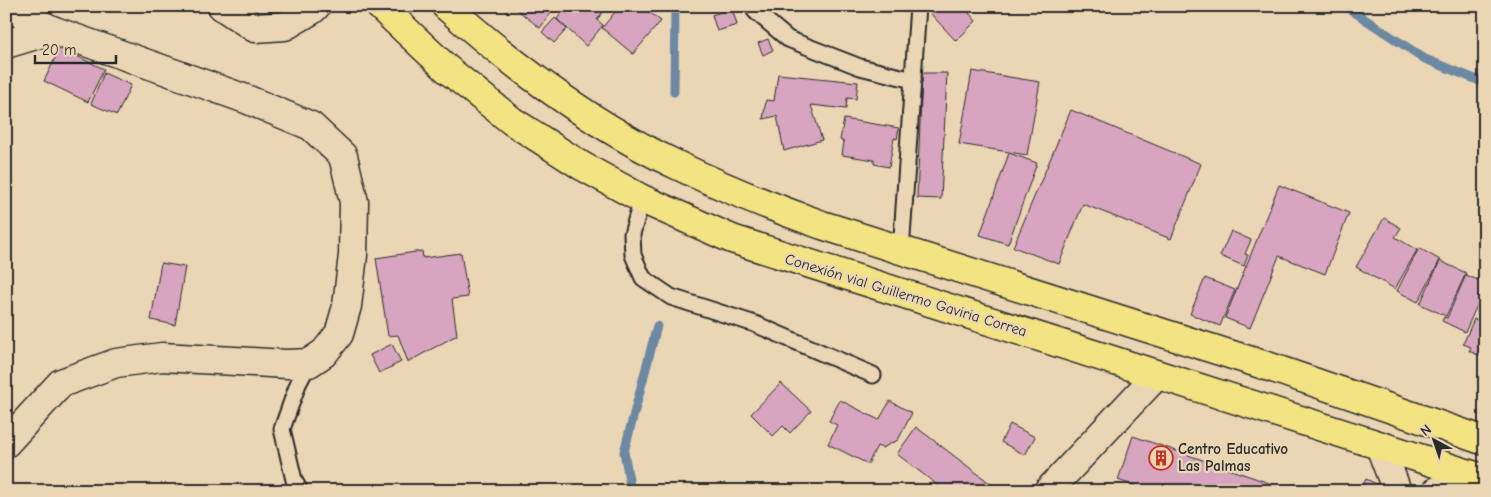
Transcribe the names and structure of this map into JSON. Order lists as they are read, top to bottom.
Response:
{
  "streets": {
    "highway": ["Conexión vial Guillermo Gaviria Correa"]
  },
  "places": {
    "building": ["Centro Educativo Las Palmas"]
  },
  "scale_bar": "20 m",
  "north": "top left"
}
